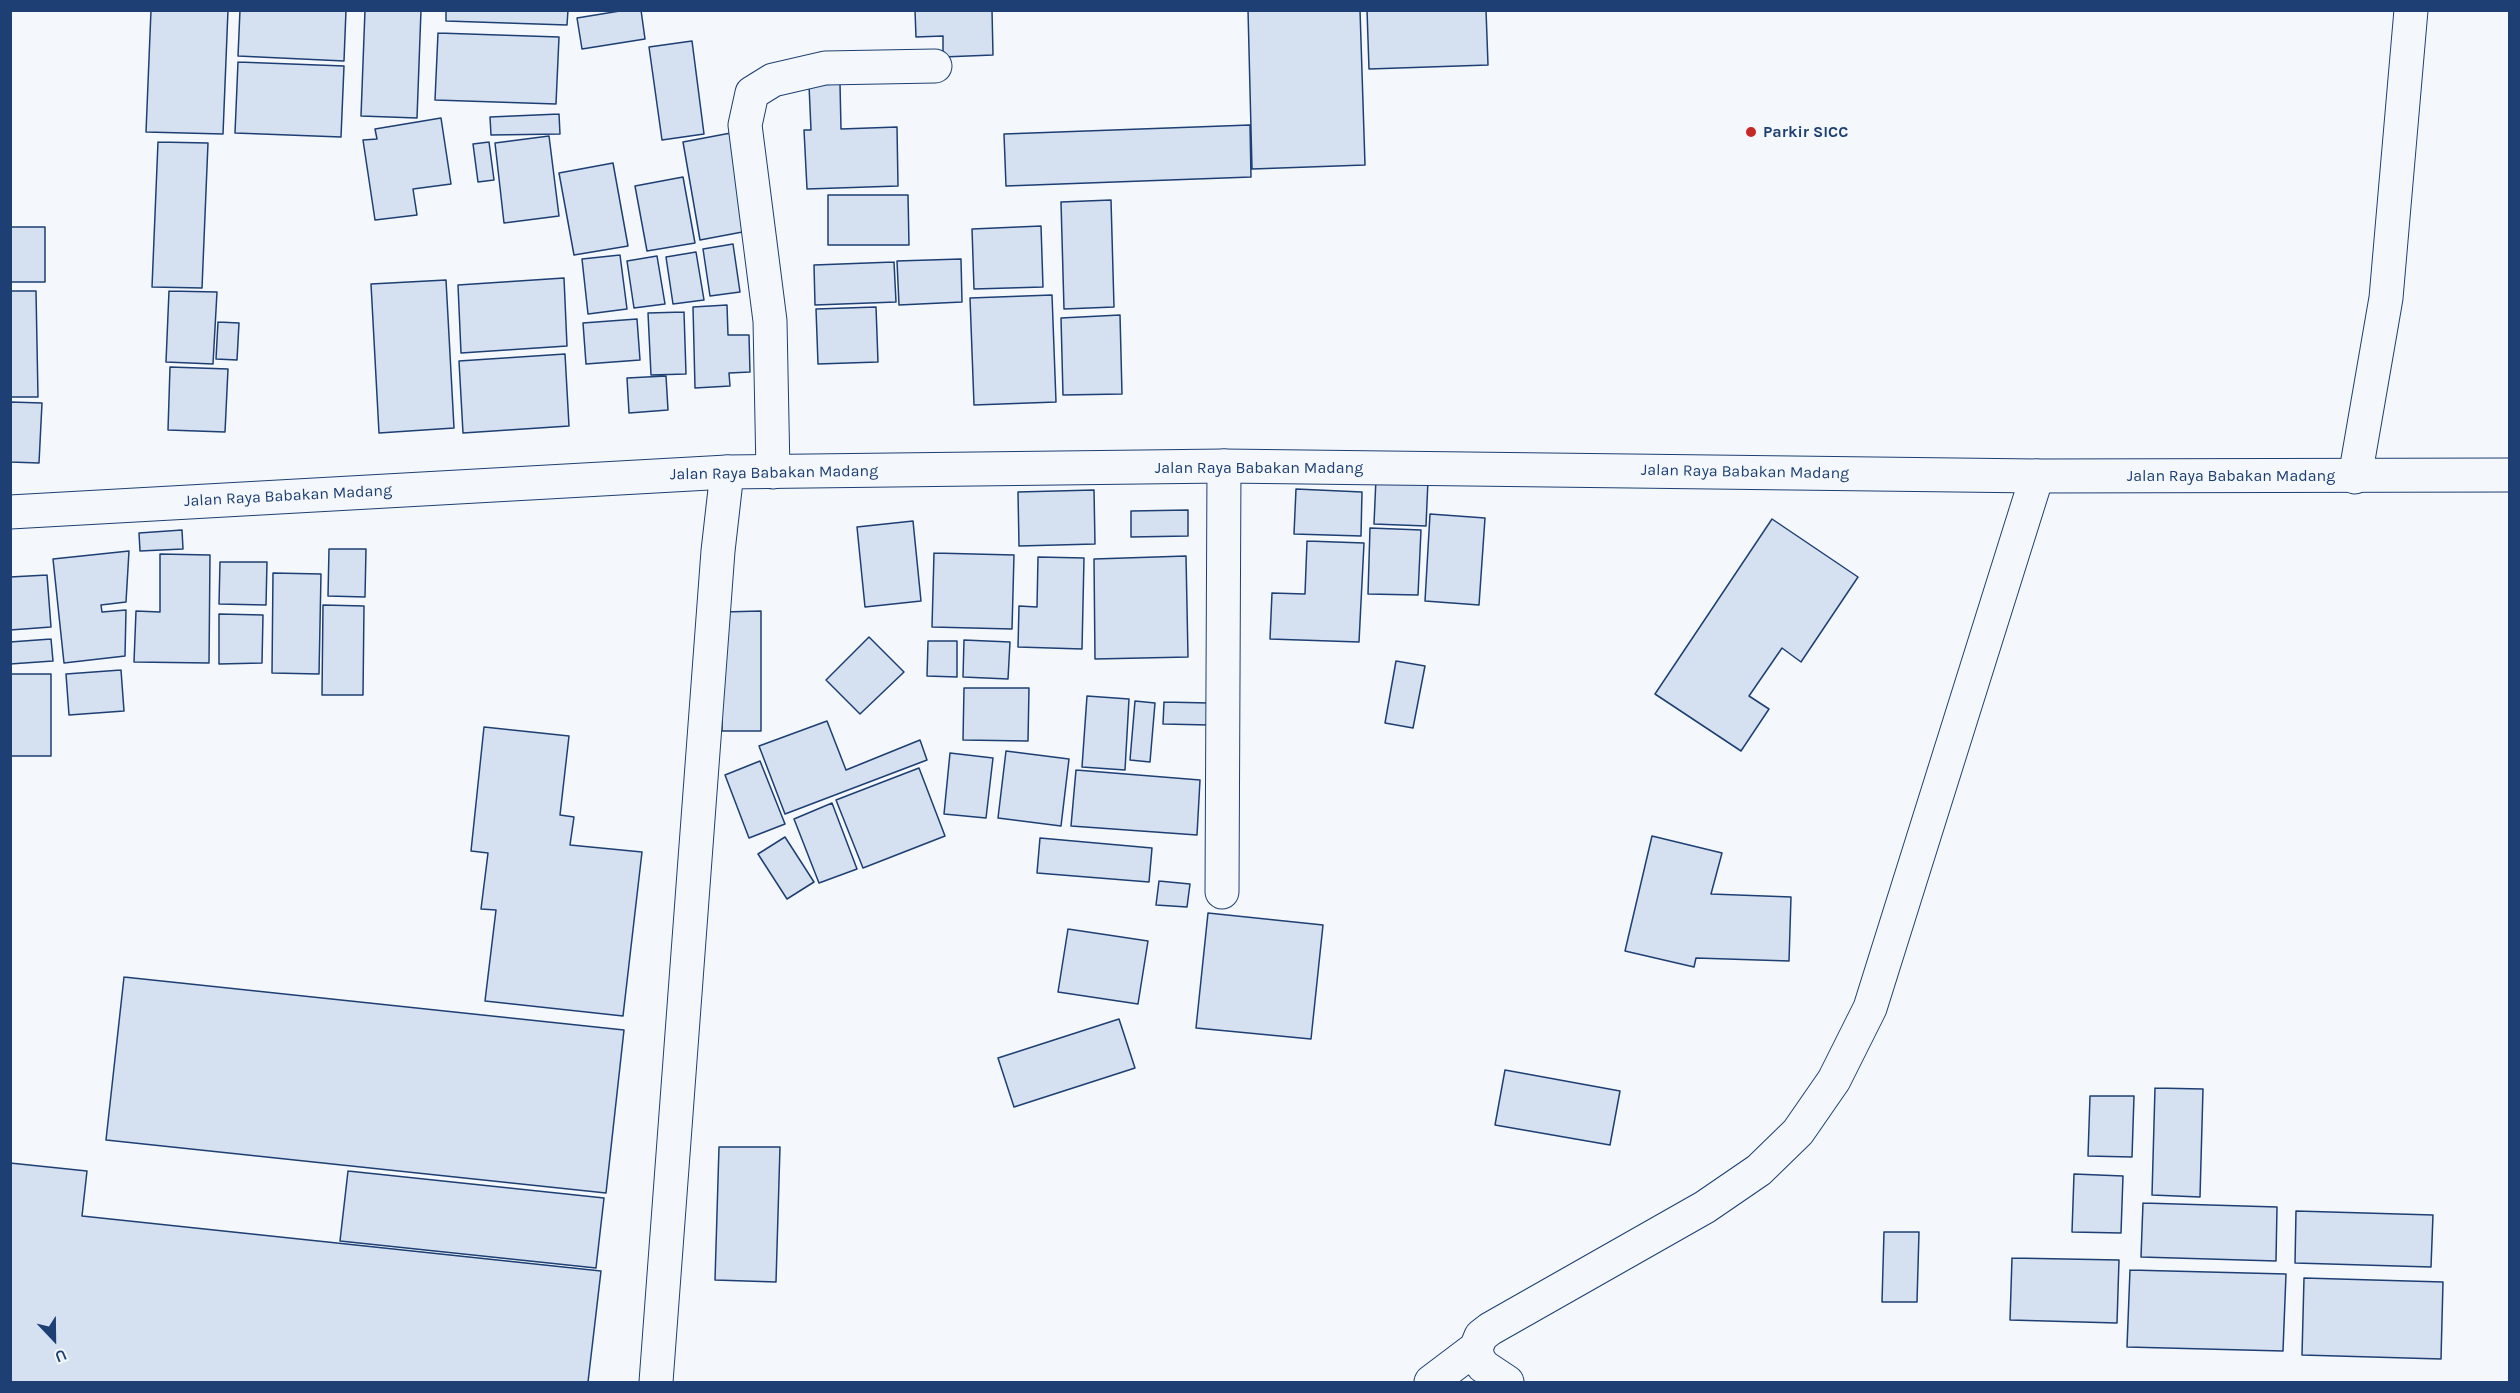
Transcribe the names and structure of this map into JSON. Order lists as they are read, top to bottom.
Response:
{
  "streets": {
    "main road": ["Jalan Raya Babakan Madang"]
  },
  "places": ["Parkir SICC"],
  "north": "bottom"
}
